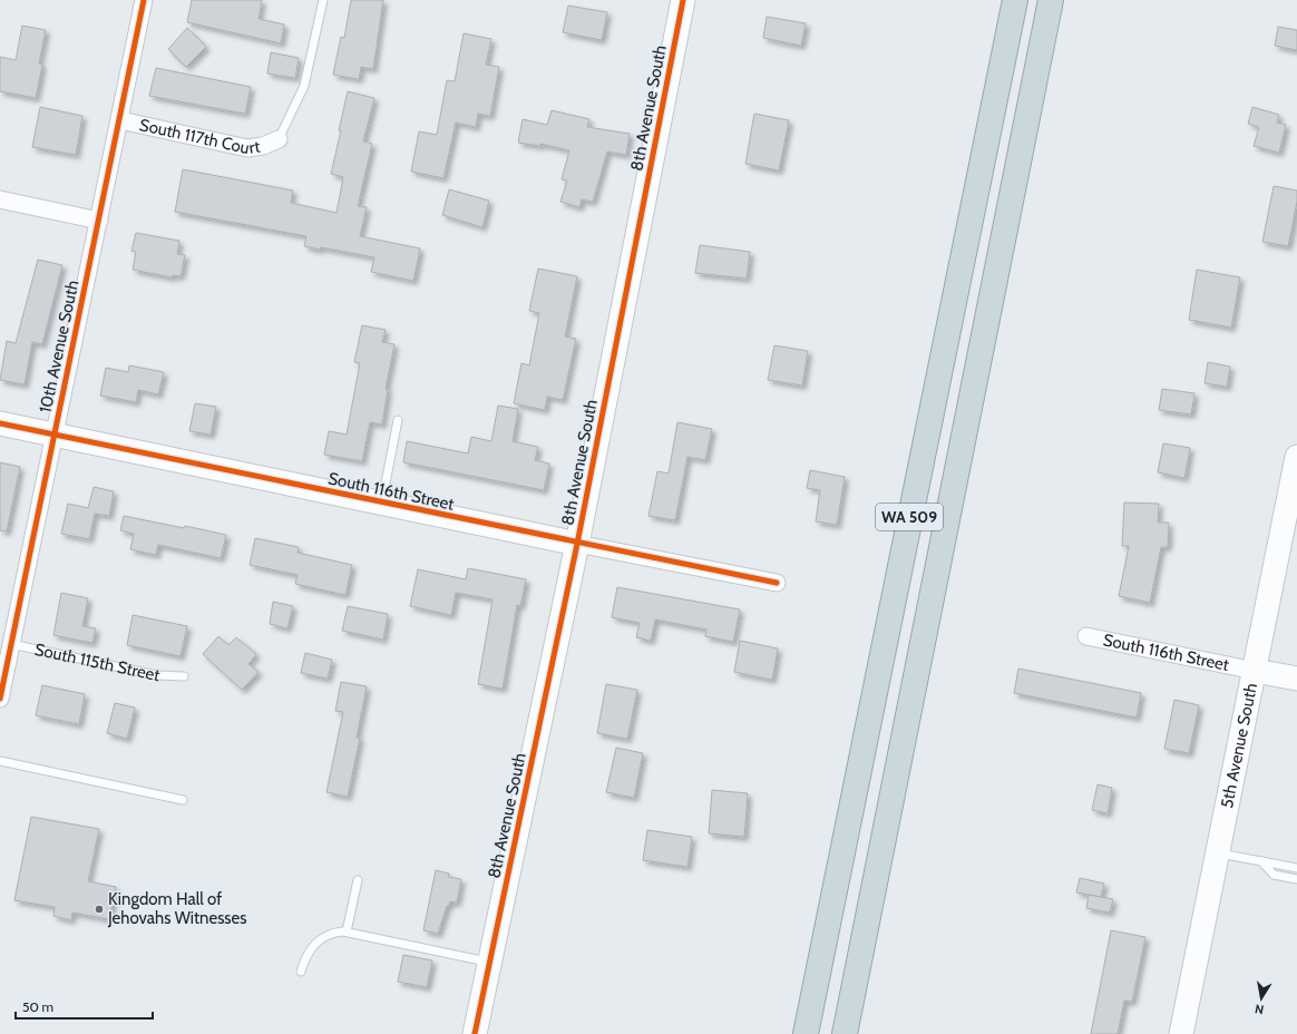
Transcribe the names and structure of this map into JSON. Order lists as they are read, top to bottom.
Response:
{
  "streets": {
    "highway": ["WA 509"],
    "street": [
      "8th Avenue South",
      "South 117th Court",
      "10th Avenue South",
      "South 116th Street",
      "5th Avenue South"
    ],
    "lane": ["South 115th Street"]
  },
  "crossings": [
    ["8th Avenue South", "South 116th Street"],
    ["South 117th Court", "10th Avenue South"],
    ["10th Avenue South", "South 116th Street"],
    ["10th Avenue South", "South 115th Street"],
    ["South 116th Street", "5th Avenue South"]
  ],
  "places": ["Kingdom Hall of Jehovahs Witnesses"],
  "scale_bar": "50 m",
  "north": "bottom"
}
